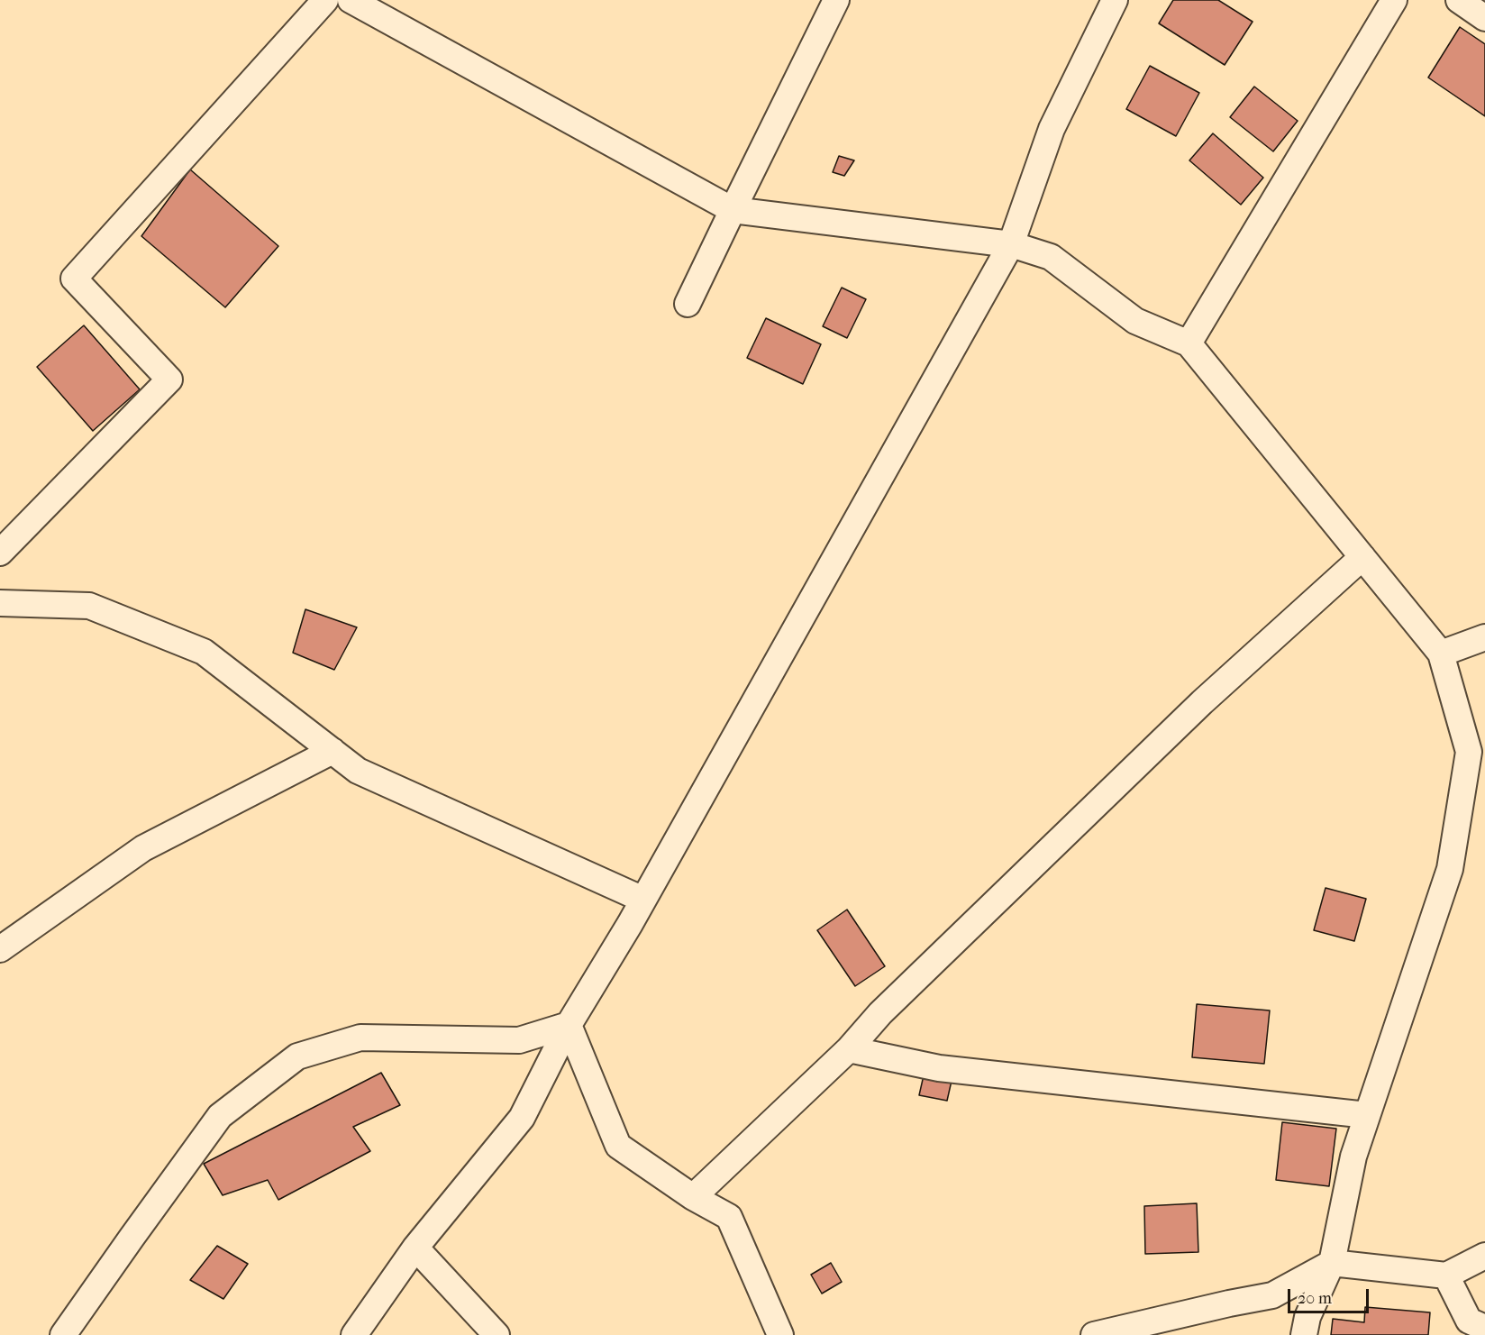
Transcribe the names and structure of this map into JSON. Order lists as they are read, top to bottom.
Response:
{
  "scale_bar": "20 m"
}
